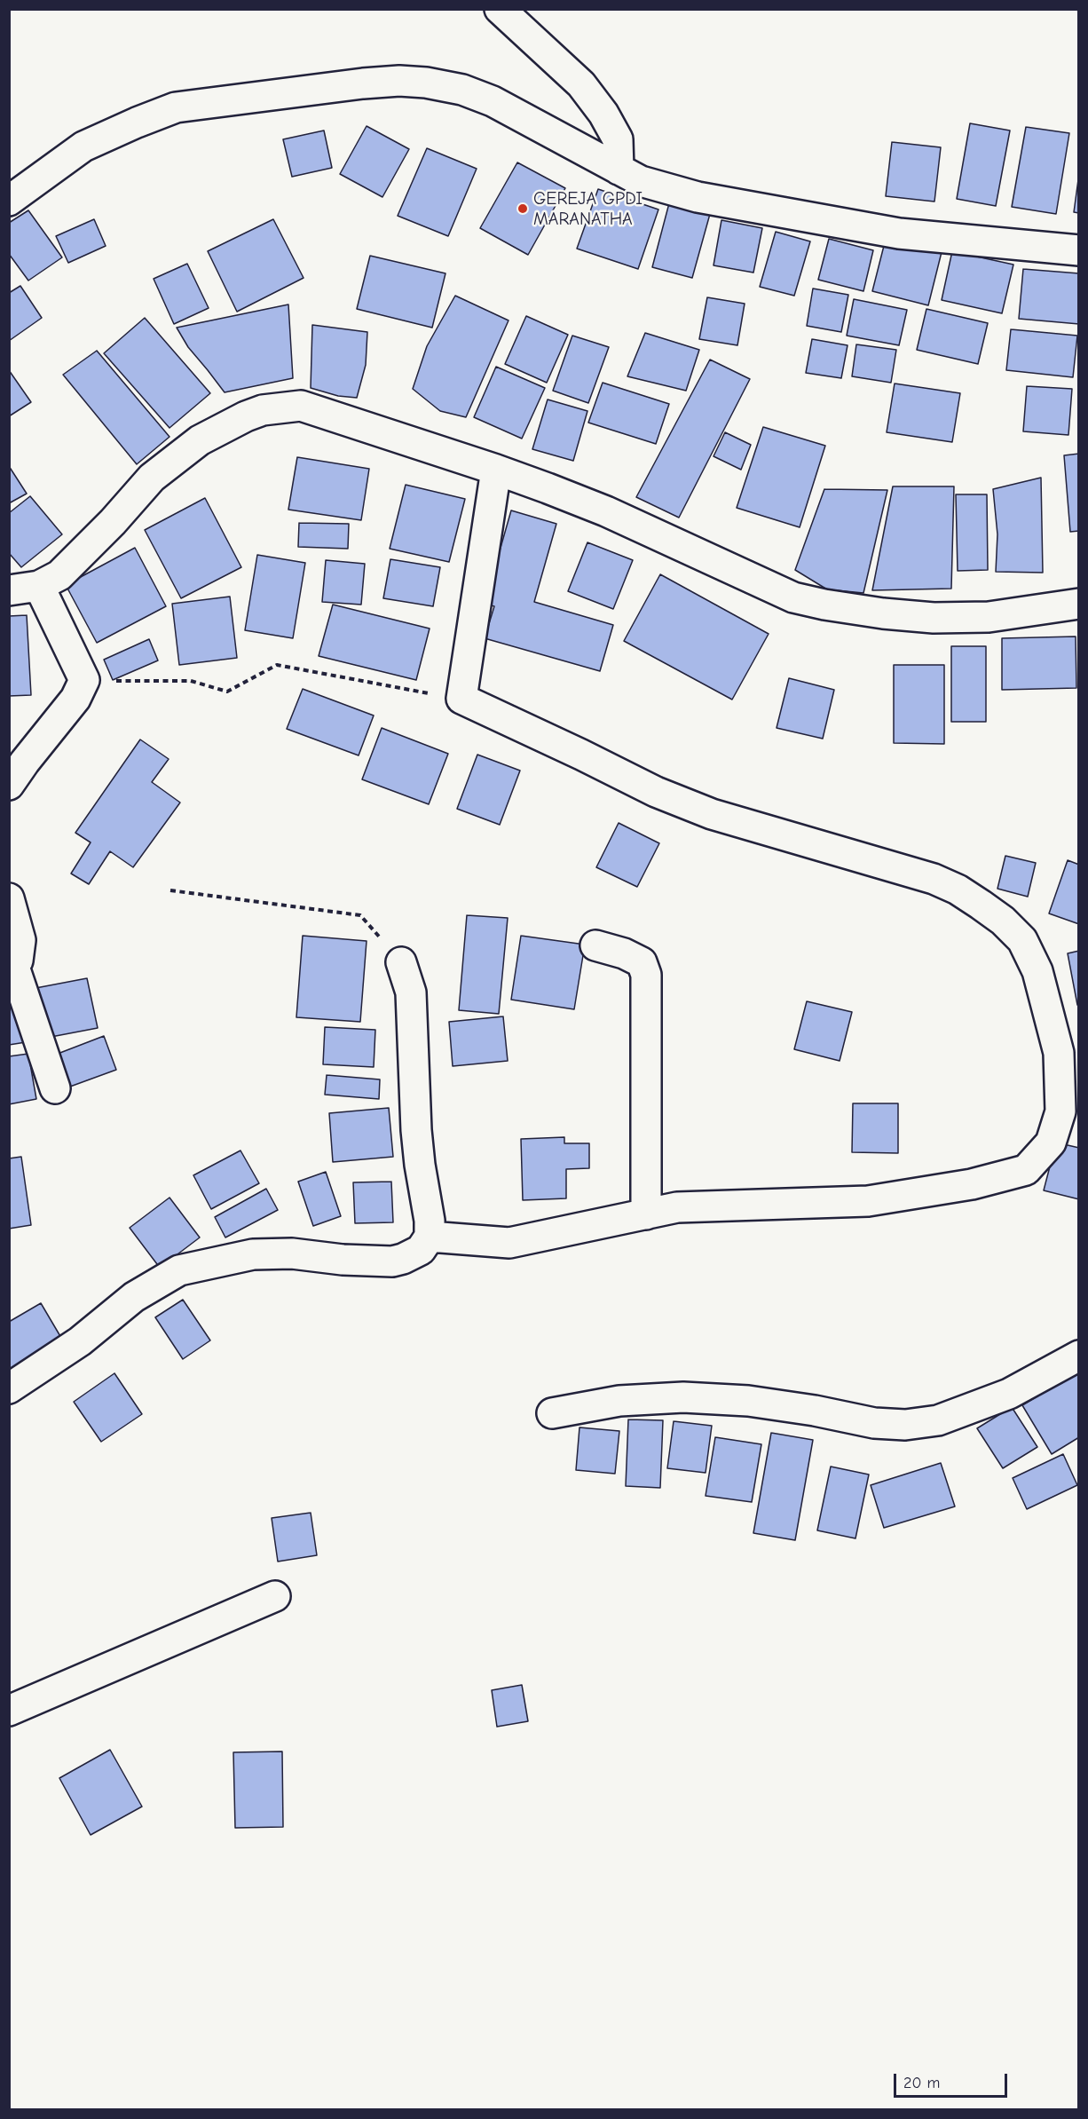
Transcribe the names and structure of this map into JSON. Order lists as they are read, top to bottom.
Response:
{
  "places": ["GEREJA GPDI MARANATHA"],
  "scale_bar": "20 m"
}
